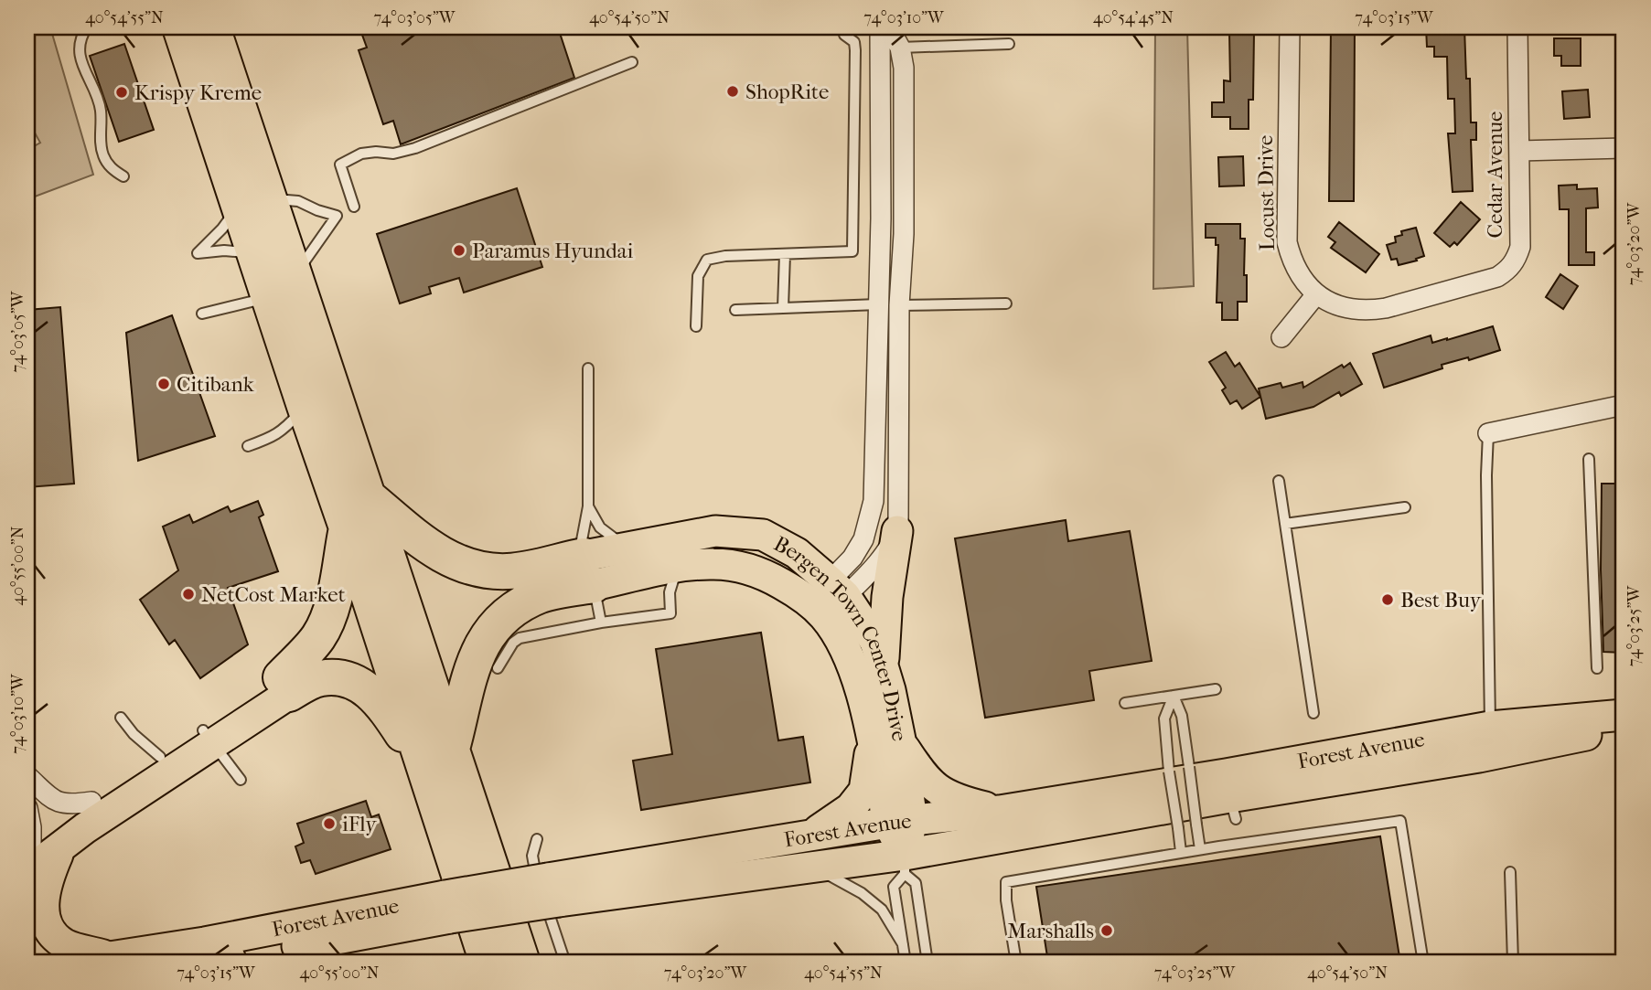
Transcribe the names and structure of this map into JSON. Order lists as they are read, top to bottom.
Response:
{
  "streets": {
    "main road": ["Bergen Town Center Drive", "Forest Avenue"],
    "street": ["Cedar Avenue", "Locust Drive"]
  },
  "crossings": [
    ["Cedar Avenue", "Locust Drive"],
    ["Bergen Town Center Drive", "Forest Avenue"]
  ],
  "places": [
    "ShopRite",
    "Krispy Kreme",
    "Paramus Hyundai",
    "Citibank",
    "NetCost Market",
    "Best Buy",
    "iFly",
    "Marshalls"
  ],
  "coordinates": [
    "40°54'55\"N",
    "74°03'05\"W",
    "40°54'50\"N",
    "74°03'10\"W",
    "40°54'45\"N",
    "74°03'15\"W",
    "74°03'20\"W",
    "40°55'00\"N",
    "74°03'25\"W"
  ]
}
